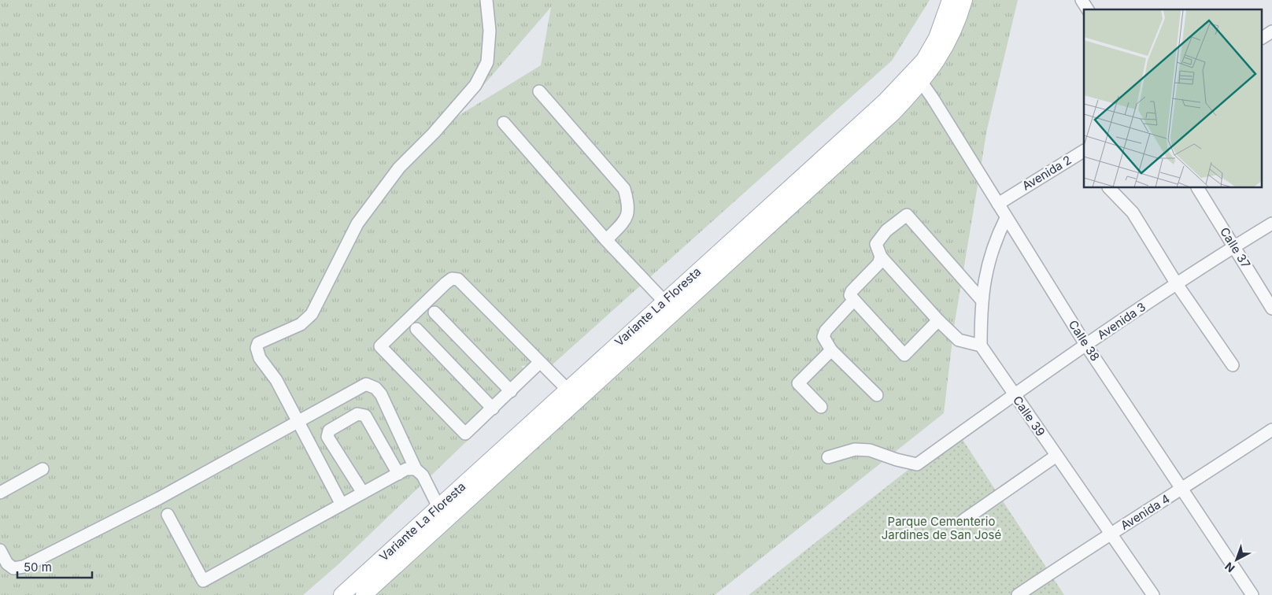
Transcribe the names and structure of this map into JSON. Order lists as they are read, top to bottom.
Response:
{
  "streets": {
    "main road": ["Variante La Floresta"],
    "street": [
      "Avenida 2",
      "Calle 37",
      "Avenida 3",
      "Calle 38",
      "Calle 39",
      "Avenida 4"
    ]
  },
  "crossings": [
    ["Avenida 2", "Calle 38"],
    ["Calle 37", "Avenida 3"],
    ["Variante La Floresta", "Calle 38"],
    ["Avenida 3", "Calle 38"],
    ["Avenida 3", "Calle 39"],
    ["Calle 38", "Avenida 4"],
    ["Calle 39", "Avenida 4"]
  ],
  "parks": ["Parque Cementerio Jardines de San José"],
  "scale_bar": "50 m",
  "north": "bottom left"
}
